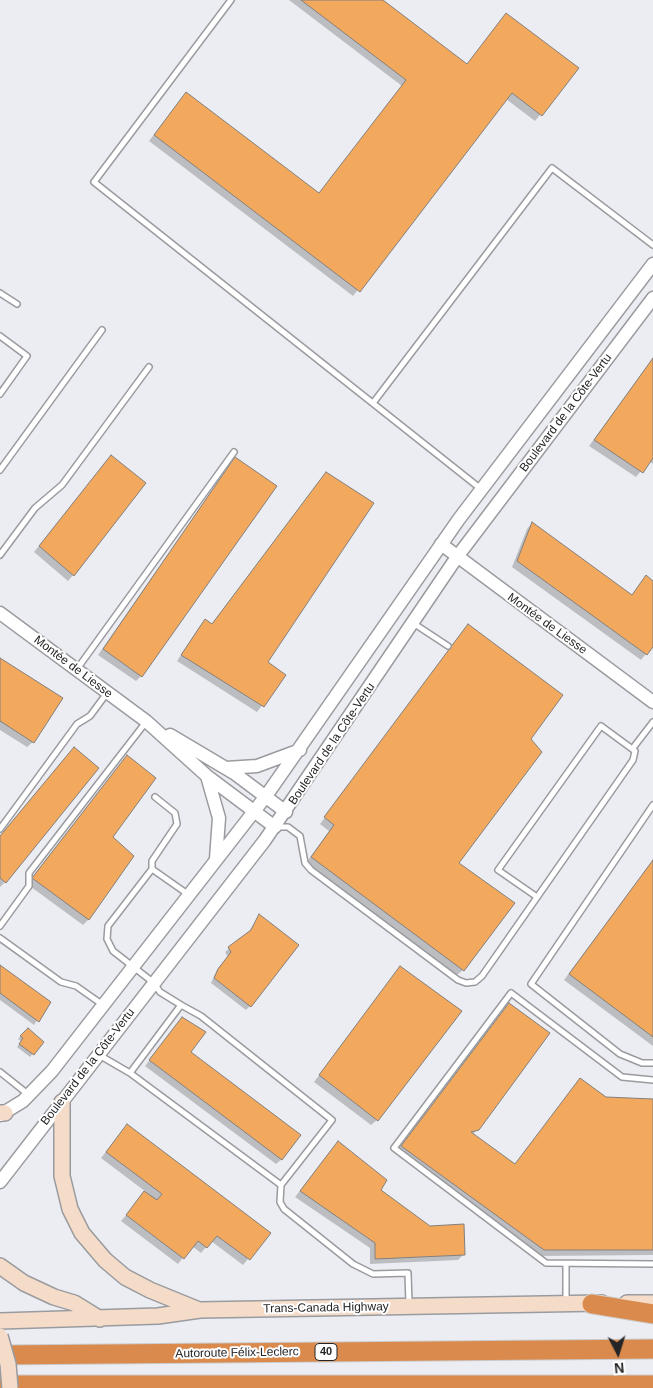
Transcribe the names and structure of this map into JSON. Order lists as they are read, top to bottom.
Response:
{
  "streets": {
    "highway": ["40", "Autoroute Félix-Leclerc"],
    "main road": ["Trans-Canada Highway"],
    "street": ["Boulevard de la Côte-Vertu", "Montée de Liesse"]
  },
  "crossings": [
    ["Boulevard de la Côte-Vertu", "Montée de Liesse"]
  ],
  "north": "bottom"
}
